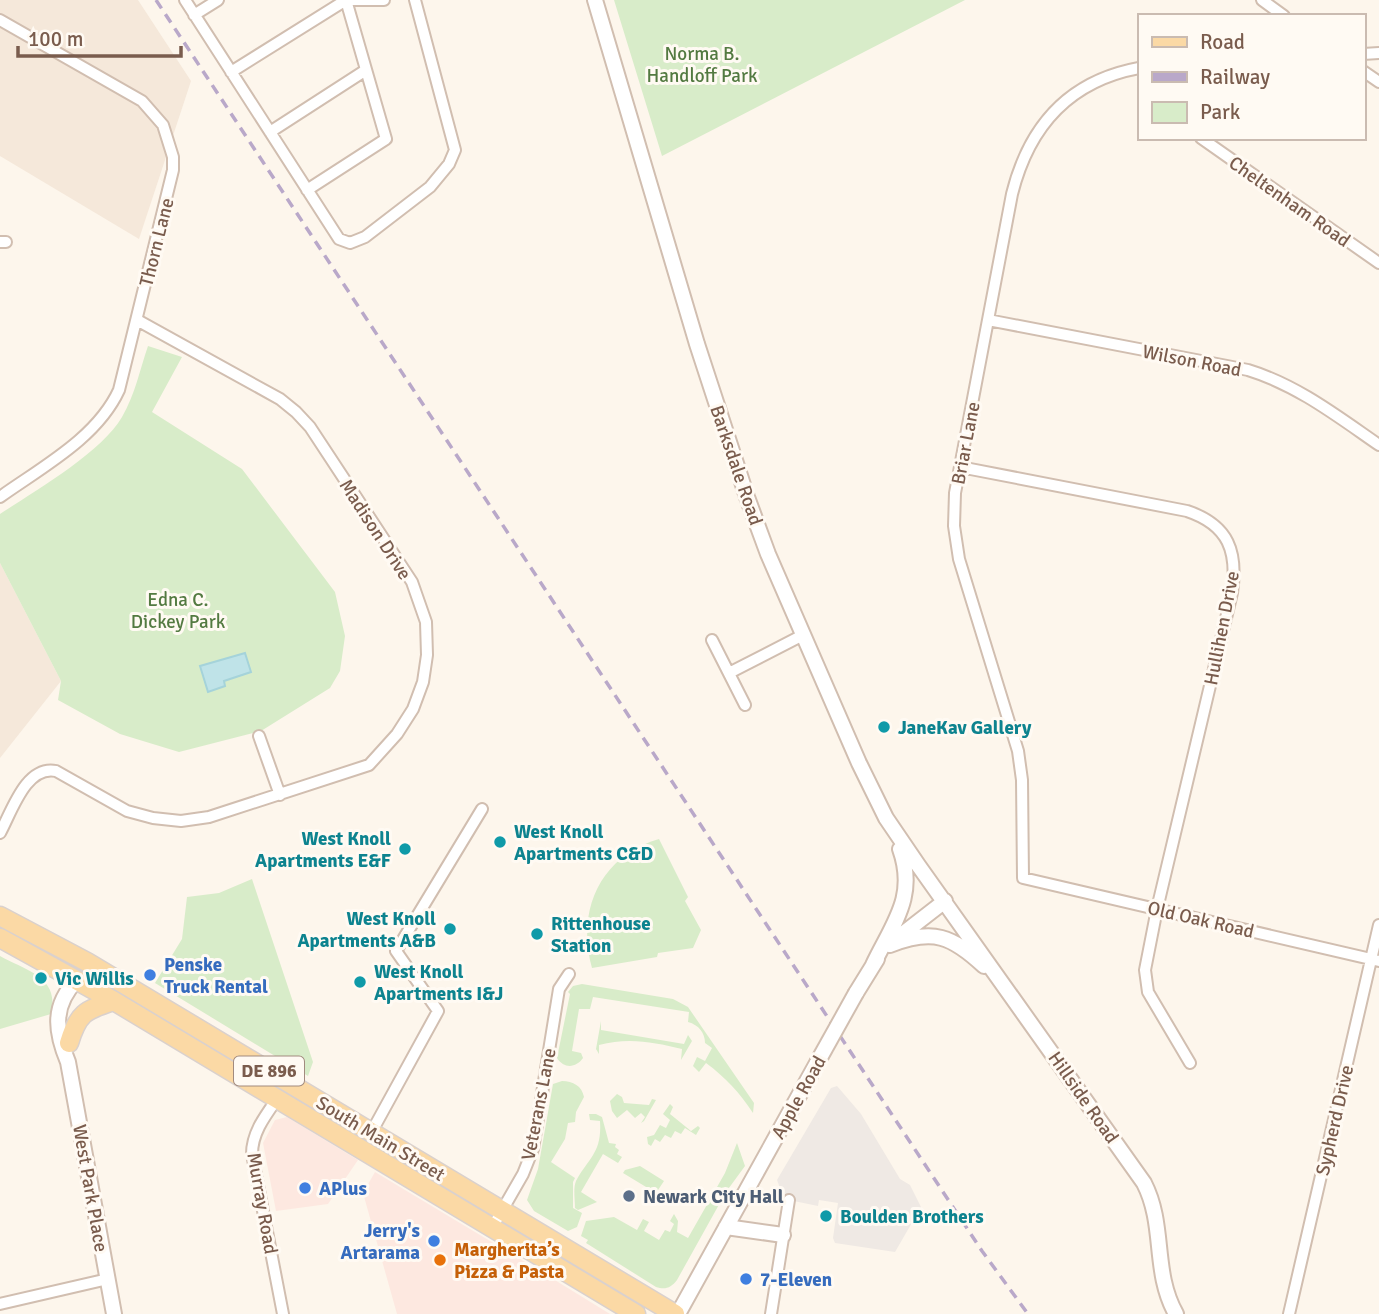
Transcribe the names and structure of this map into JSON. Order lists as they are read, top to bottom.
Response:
{
  "streets": {
    "main road": ["DE 896", "South Main Street"],
    "street": [
      "Cheltenham Road",
      "Thorn Lane",
      "Wilson Road",
      "Briar Lane",
      "Barksdale Road",
      "Madison Drive",
      "Hullihen Drive",
      "Old Oak Road",
      "Apple Road",
      "Hillside Road",
      "Veterans Lane",
      "Sypherd Drive",
      "West Park Place",
      "Murray Road"
    ]
  },
  "crossings": [
    ["Thorn Lane", "Madison Drive"],
    ["Wilson Road", "Briar Lane"],
    ["Briar Lane", "Hullihen Drive"],
    ["Briar Lane", "Old Oak Road"],
    ["Barksdale Road", "Apple Road"],
    ["Barksdale Road", "Hillside Road"],
    ["Hullihen Drive", "Old Oak Road"],
    ["Old Oak Road", "Sypherd Drive"],
    ["DE 896", "South Main Street"],
    ["DE 896", "West Park Place"],
    ["Apple Road", "Hillside Road"],
    ["Apple Road", "South Main Street"],
    ["Veterans Lane", "South Main Street"],
    ["South Main Street", "West Park Place"],
    ["South Main Street", "Murray Road"]
  ],
  "parks": ["Norma B. Handloff Park", "Edna C. Dickey Park"],
  "places": [
    "JaneKav Gallery",
    "West Knoll Apartments C&D",
    "West Knoll Apartments E&F",
    "West Knoll Apartments A&B",
    "Rittenhouse Station",
    "Penske Truck Rental",
    "Vic Willis",
    "West Knoll Apartments I&J",
    "APlus",
    "Newark City Hall",
    "Boulden Brothers",
    "Jerry's Artarama",
    "Margherita’s Pizza & Pasta",
    "7-Eleven"
  ],
  "legend": ["Road", "Railway", "Park"],
  "scale_bar": "100 m"
}
